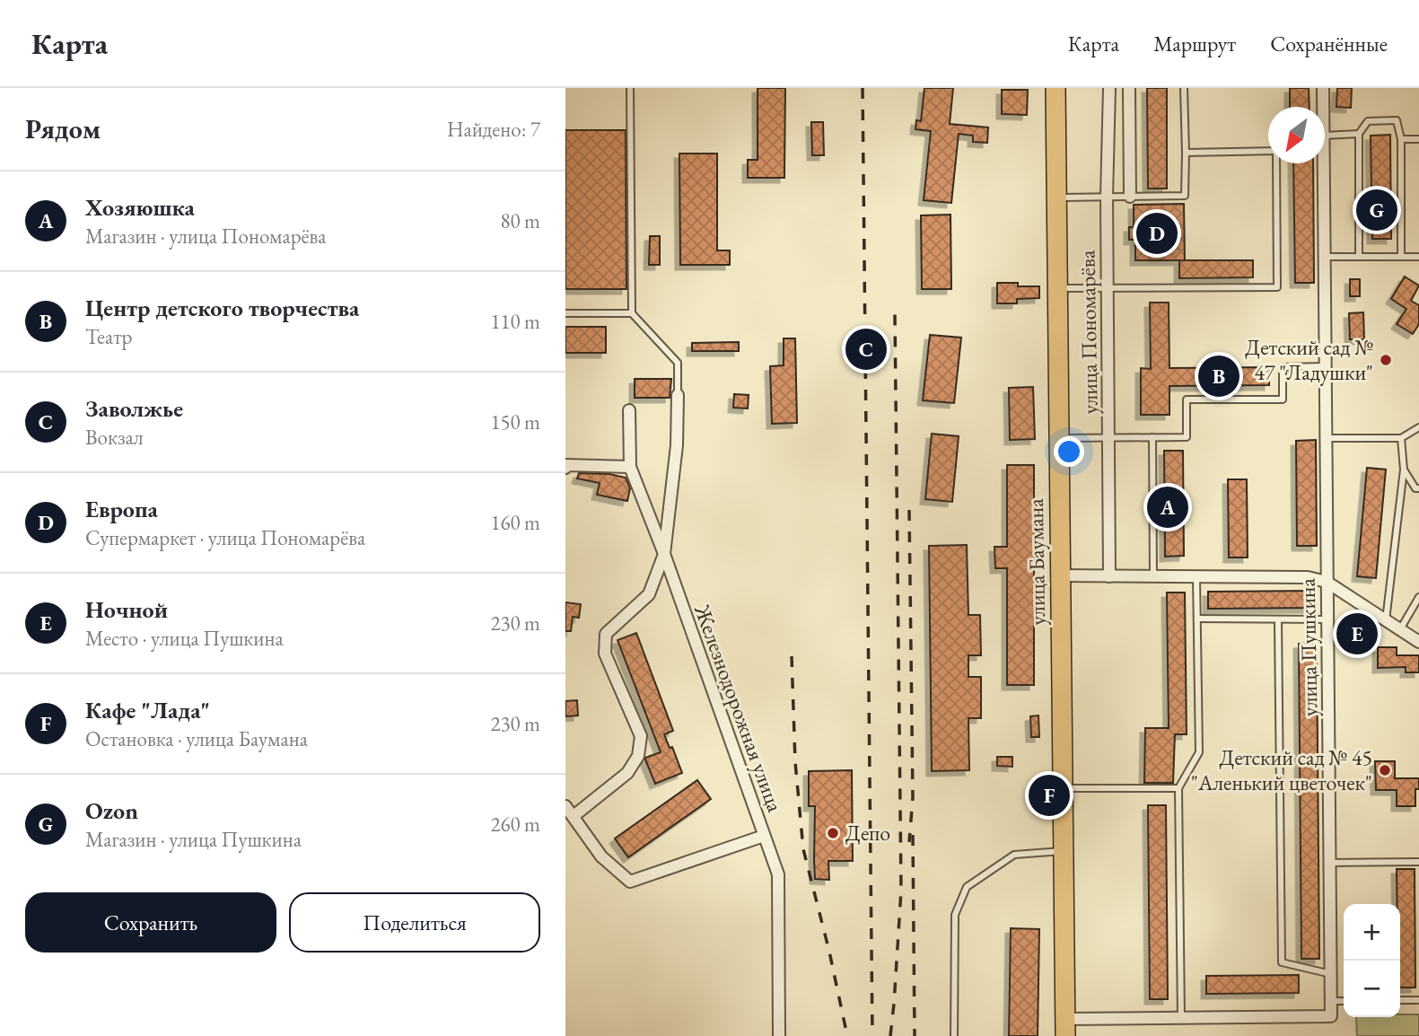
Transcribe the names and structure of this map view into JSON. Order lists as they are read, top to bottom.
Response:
{
  "streets": {
    "main road": ["улица Баумана"],
    "street": ["улица Пономарёва", "улица Пушкина", "Железнодорожная улица"]
  },
  "places": ["Детский сад № 47 \"Ладушки\"", "Детский сад № 45 \"Аленький цветочек\"", "Депо"],
  "north": "bottom left",
  "page": {
    "header": "Карта",
    "nav": ["Карта", "Маршрут", "Сохранённые"],
    "heading": ["Рядом", "Найдено: 7"],
    "list": [
      {
        "mark": "A",
        "name": "Хозяюшка",
        "note": "Магазин · улица Пономарёва",
        "value": "80 m"
      },
      {
        "mark": "B",
        "name": "Центр детского творчества",
        "note": "Театр",
        "value": "110 m"
      },
      {
        "mark": "C",
        "name": "Заволжье",
        "note": "Вокзал",
        "value": "150 m"
      },
      {
        "mark": "D",
        "name": "Европа",
        "note": "Супермаркет · улица Пономарёва",
        "value": "160 m"
      },
      {
        "mark": "E",
        "name": "Ночной",
        "note": "Место · улица Пушкина",
        "value": "230 m"
      },
      {
        "mark": "F",
        "name": "Кафе \"Лада\"",
        "note": "Остановка · улица Баумана",
        "value": "230 m"
      },
      {
        "mark": "G",
        "name": "Ozon",
        "note": "Магазин · улица Пушкина",
        "value": "260 m"
      }
    ],
    "pins": [
      "G",
      "D",
      "C",
      "B",
      "A",
      "E",
      "F"
    ],
    "buttons": ["Сохранить", "Поделиться"],
    "map_buttons": ["+", "−"]
  }
}
